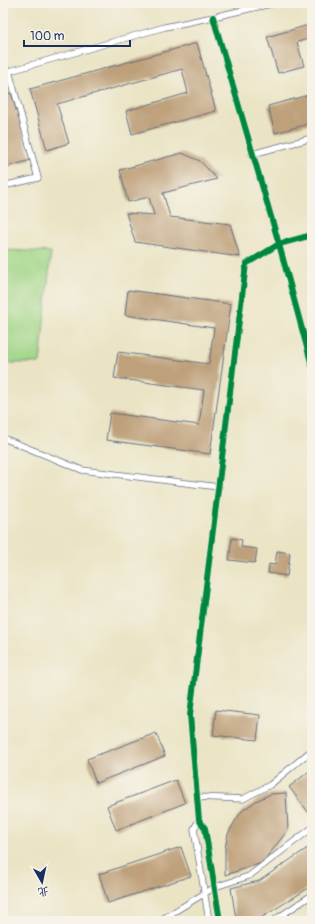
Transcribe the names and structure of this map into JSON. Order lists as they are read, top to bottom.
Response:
{
  "scale_bar": "100 m",
  "north": "bottom"
}
